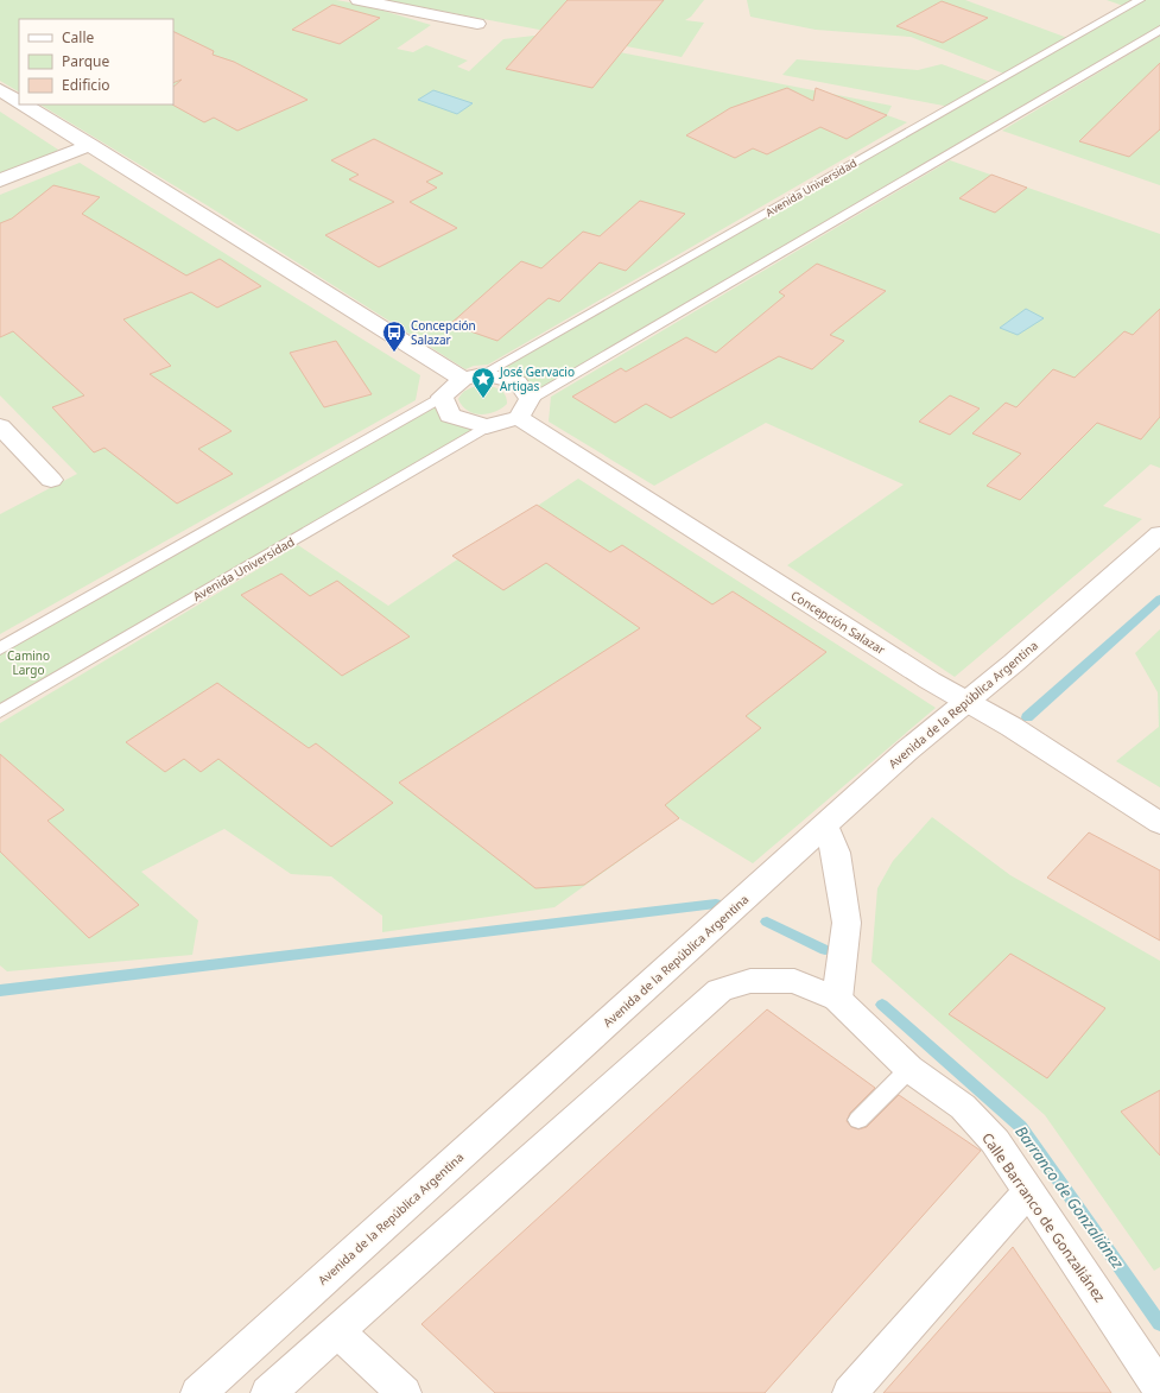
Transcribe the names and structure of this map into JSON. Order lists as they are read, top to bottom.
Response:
{
  "streets": {
    "street": ["Concepción Salazar", "Avenida de la República Argentina", "Calle Barranco de Gonzaliánez"],
    "lane": ["Avenida Universidad"]
  },
  "crossings": [
    ["Avenida Universidad", "Concepción Salazar"],
    ["Concepción Salazar", "Avenida de la República Argentina"]
  ],
  "water": ["Barranco de Gonzaliánez"],
  "parks": ["Camino Largo"],
  "places": {
    "bus stop": ["Concepción Salazar"],
    "place": ["José Gervacio Artigas"]
  },
  "legend": ["Calle", "Parque", "Edificio"]
}
